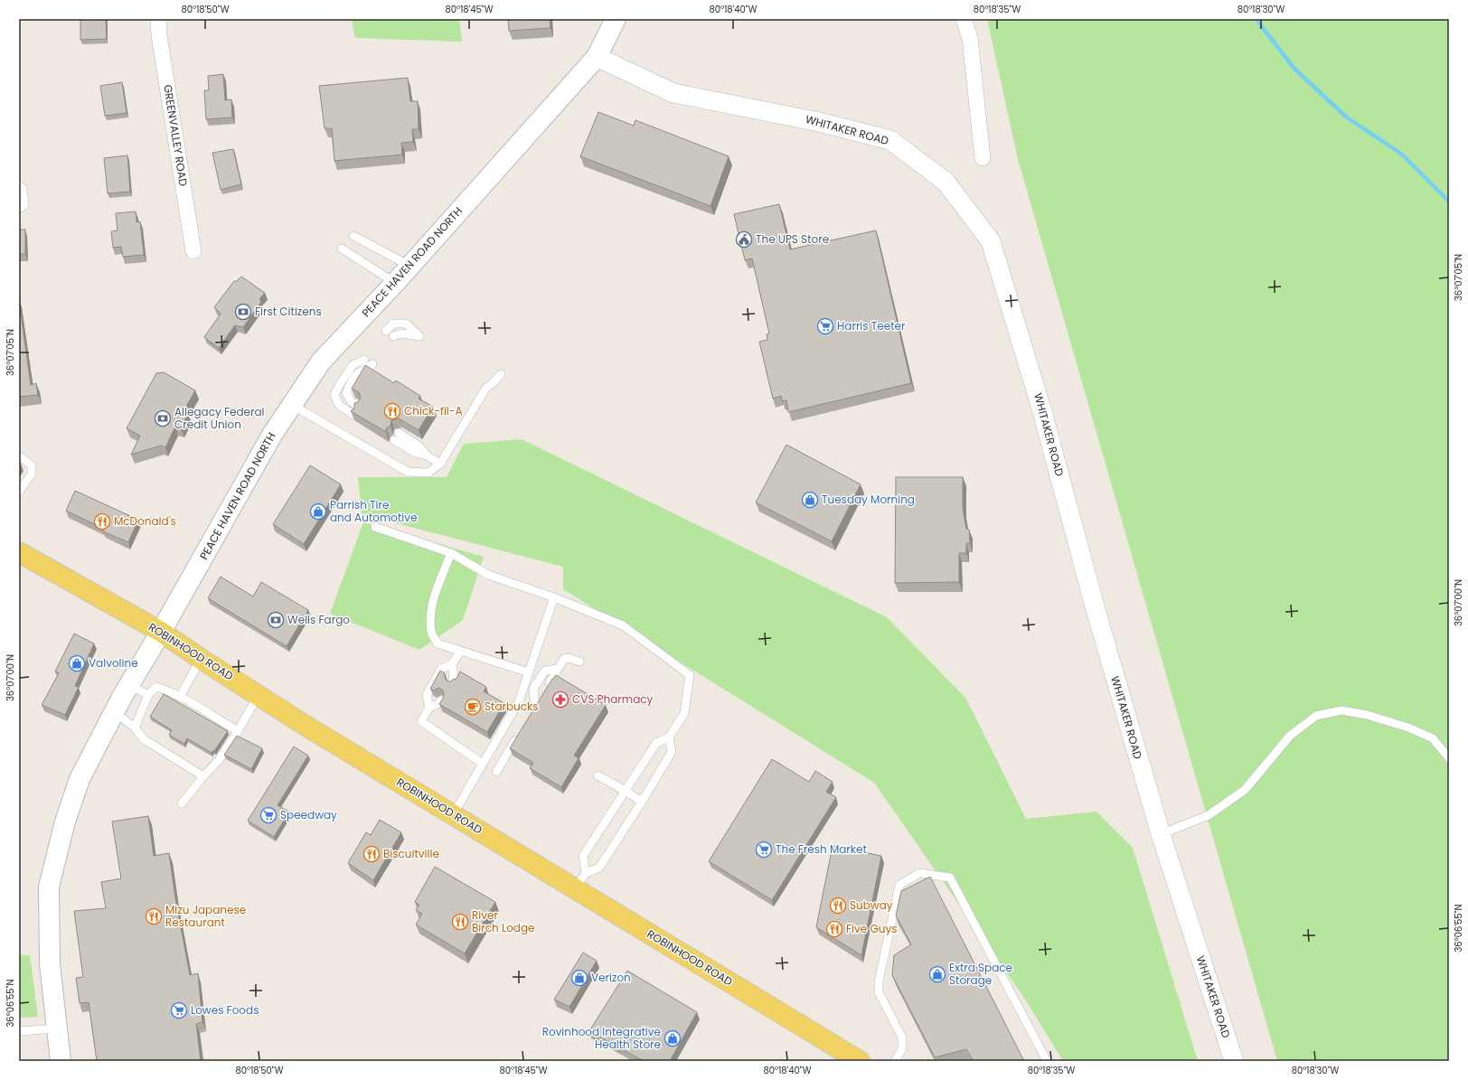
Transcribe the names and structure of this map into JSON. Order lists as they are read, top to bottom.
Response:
{
  "streets": {
    "main road": ["PEACE HAVEN ROAD NORTH", "ROBINHOOD ROAD"],
    "street": ["WHITAKER ROAD", "GREENVALLEY ROAD"]
  },
  "crossings": [
    ["WHITAKER ROAD", "PEACE HAVEN ROAD NORTH"],
    ["PEACE HAVEN ROAD NORTH", "ROBINHOOD ROAD"]
  ],
  "places": {
    "public building": ["The UPS Store"],
    "bank": ["First Citizens", "Allegacy Federal Credit Union", "Wells Fargo"],
    "supermarket": [
      "Harris Teeter",
      "Speedway",
      "The Fresh Market",
      "Lowes Foods"
    ],
    "restaurant": [
      "Chick-fil-A",
      "McDonald's",
      "Biscuitville",
      "Subway",
      "Mizu Japanese Restaurant",
      "River Birch Lodge",
      "Five Guys"
    ],
    "shop": [
      "Tuesday Morning",
      "Parrish Tire and Automotive",
      "Valvoline",
      "Extra Space Storage",
      "Verizon",
      "Rovinhood Integrative Health Store"
    ],
    "pharmacy": ["CVS Pharmacy"],
    "cafe": ["Starbucks"]
  },
  "coordinates": [
    "80°18'50\"W",
    "80°18'45\"W",
    "80°18'40\"W",
    "80°18'35\"W",
    "80°18'30\"W",
    "36°07'05\"N",
    "36°07'00\"N",
    "36°06'55\"N"
  ]
}
